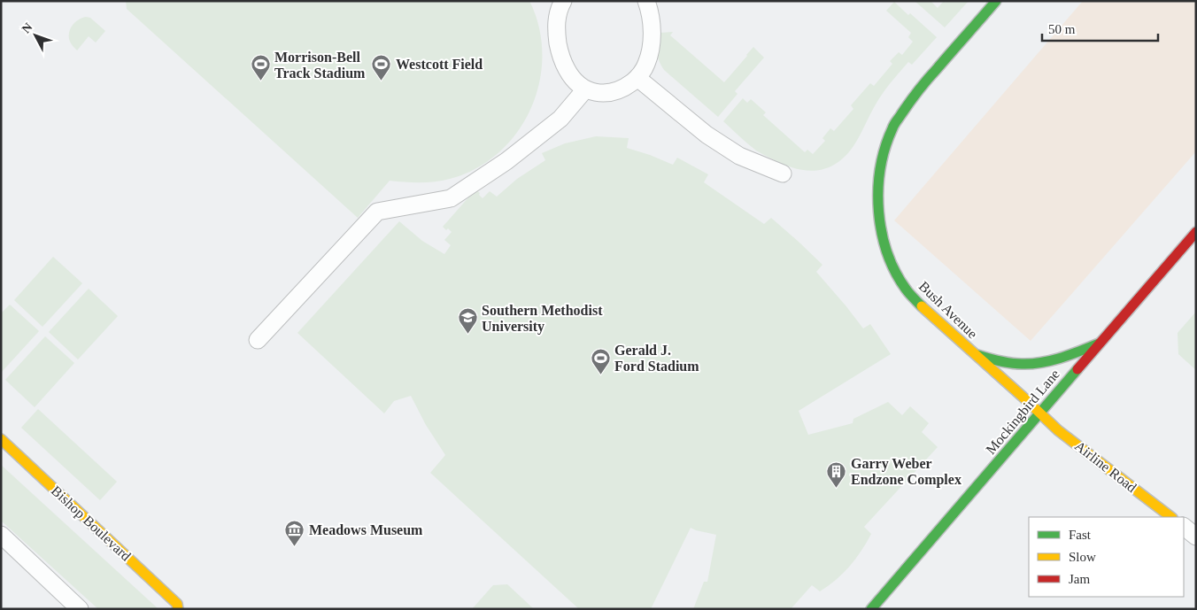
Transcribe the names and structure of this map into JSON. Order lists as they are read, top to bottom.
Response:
{
  "streets": {
    "street": [
      "Bush Avenue",
      "Mockingbird Lane",
      "Airline Road",
      "Bishop Boulevard"
    ]
  },
  "crossings": [
    ["Bush Avenue", "Mockingbird Lane"],
    ["Bush Avenue", "Airline Road"],
    ["Mockingbird Lane", "Airline Road"]
  ],
  "places": {
    "sports": ["Westcott Field", "Morrison-Bell Track Stadium", "Gerald J. Ford Stadium"],
    "school or university": ["Southern Methodist University"],
    "building": ["Garry Weber Endzone Complex"],
    "museum": ["Meadows Museum"]
  },
  "legend": ["Fast", "Slow", "Jam"],
  "scale_bar": "50 m",
  "north": "top left"
}
